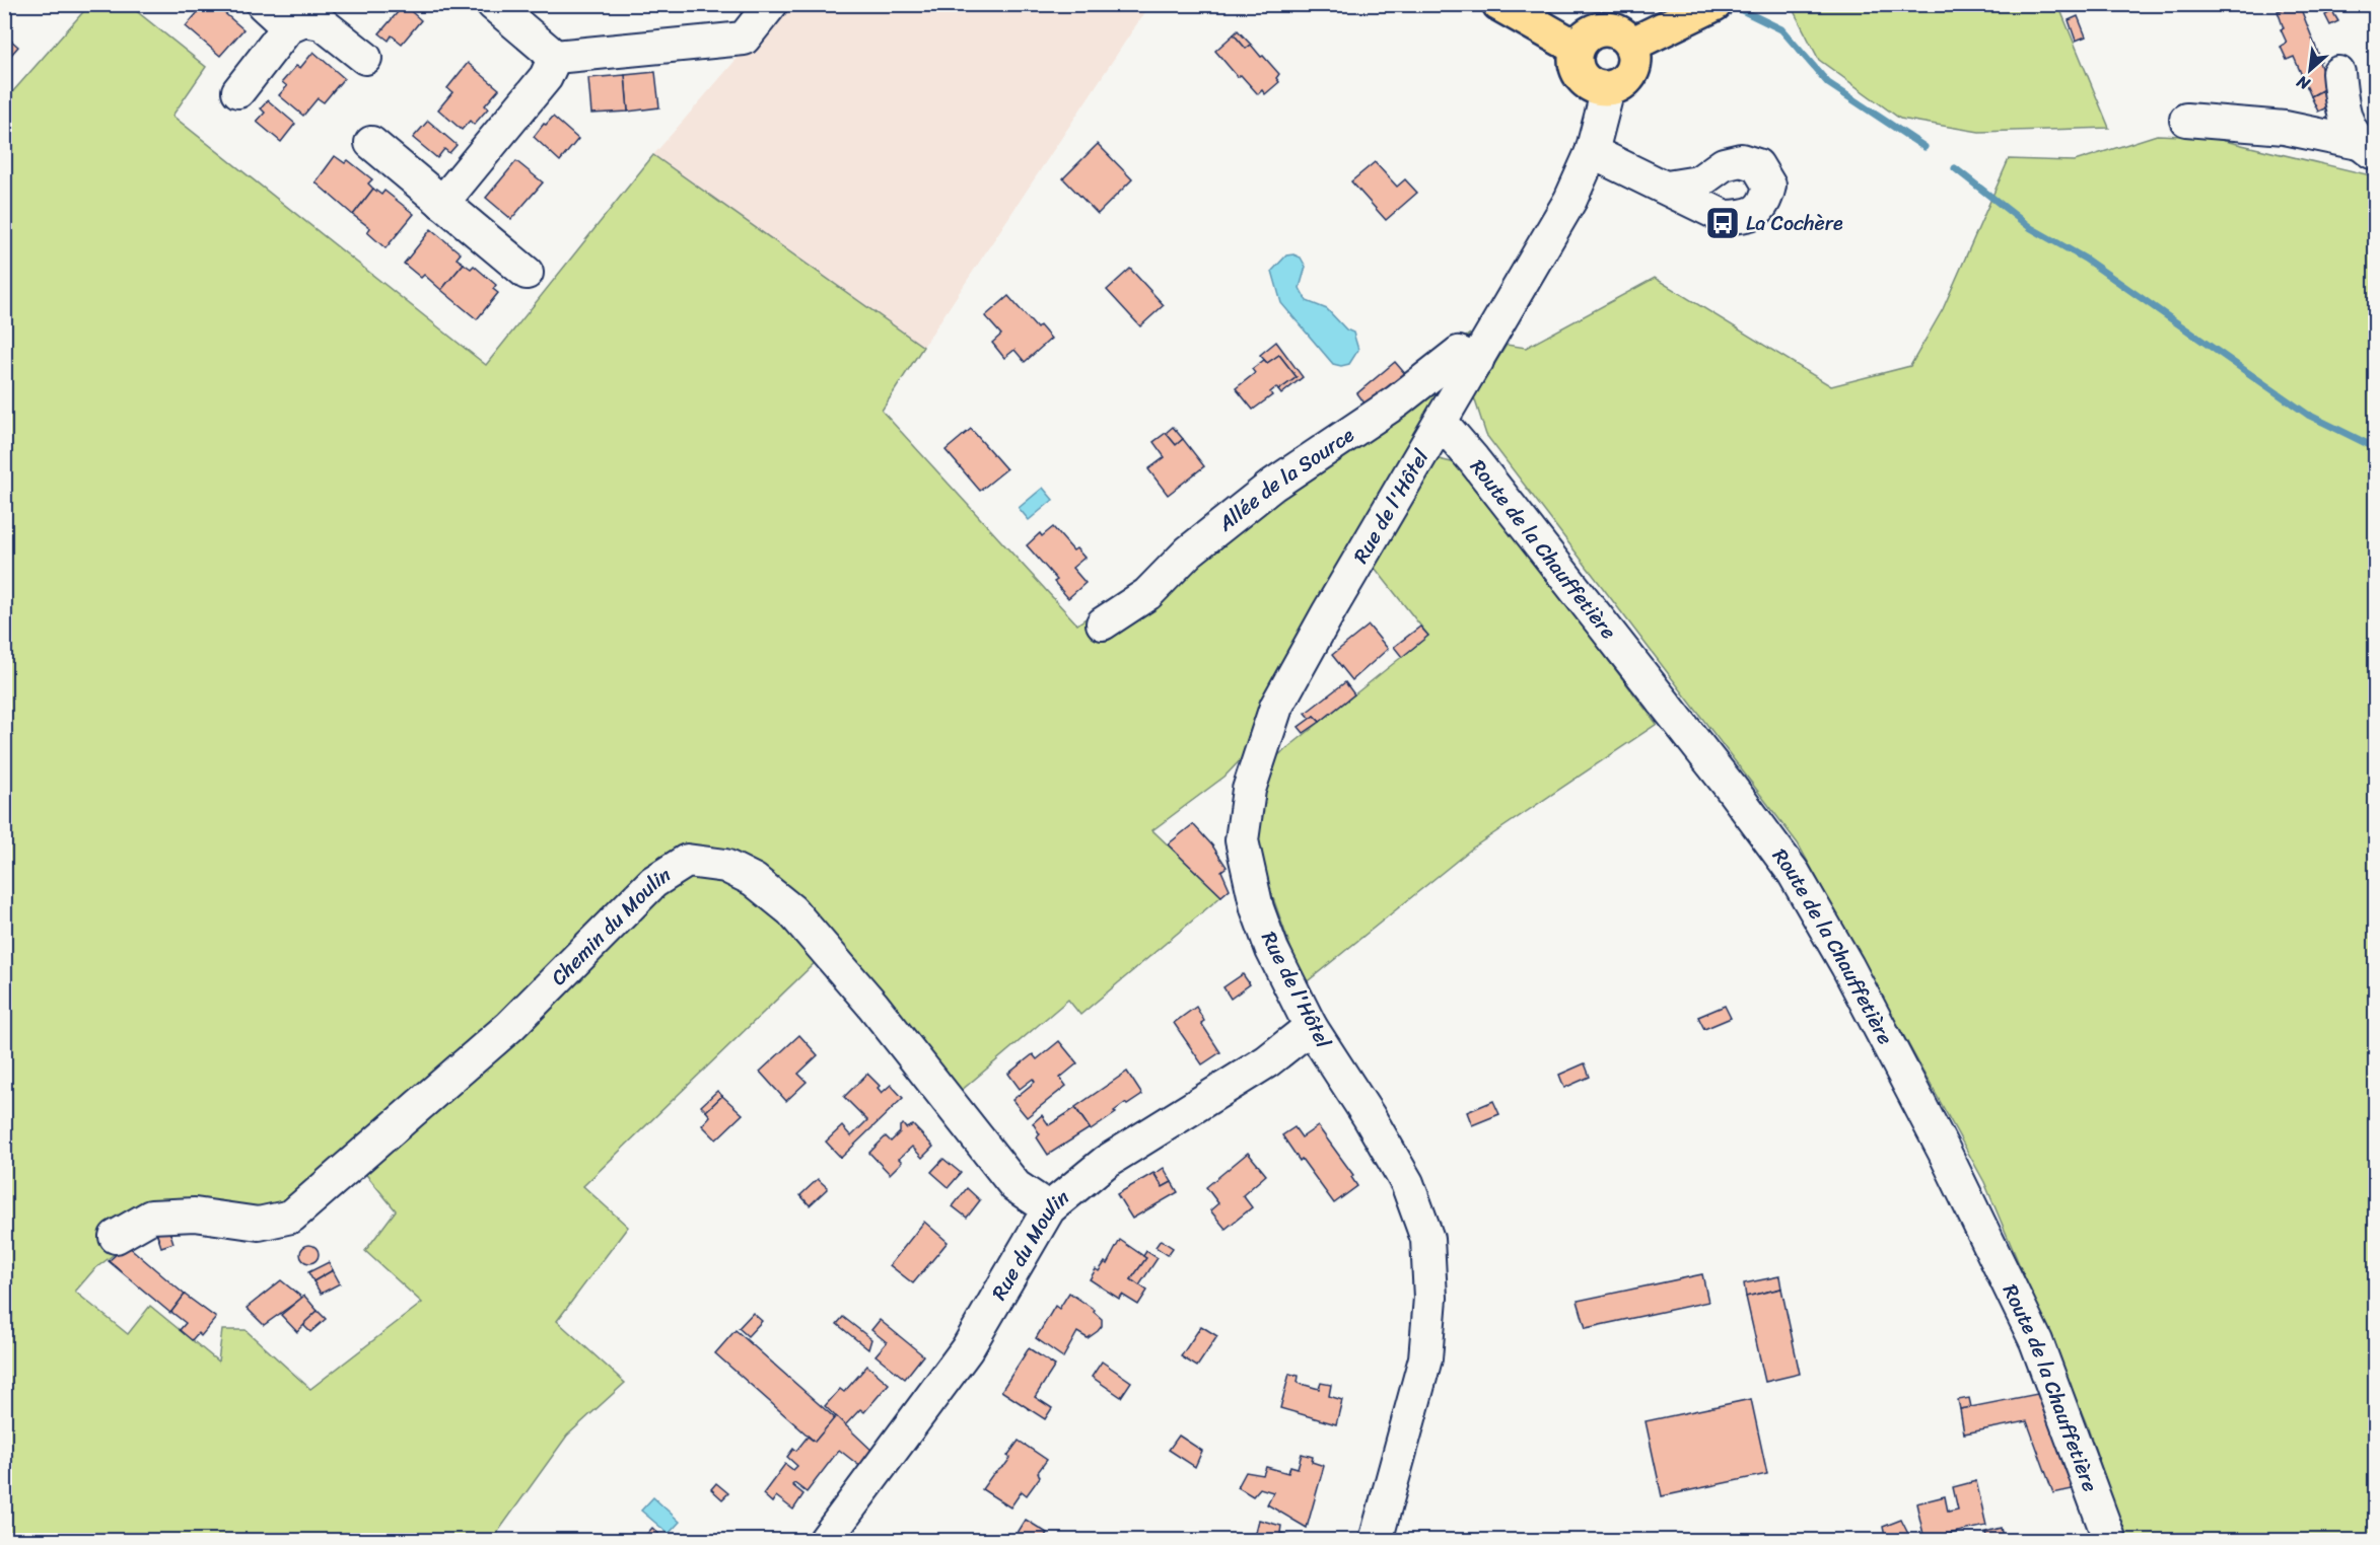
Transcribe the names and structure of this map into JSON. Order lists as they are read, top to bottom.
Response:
{
  "streets": {
    "street": [
      "Allée de la Source",
      "Rue de l'Hôtel",
      "Route de la Chauffetière",
      "Chemin du Moulin",
      "Rue du Moulin"
    ]
  },
  "crossings": [
    ["Allée de la Source", "Rue de l'Hôtel"],
    ["Rue de l'Hôtel", "Route de la Chauffetière"],
    ["Rue de l'Hôtel", "Rue du Moulin"],
    ["Chemin du Moulin", "Rue du Moulin"]
  ],
  "places": {
    "bus stop": ["La Cochère"]
  },
  "north": "bottom left"
}
